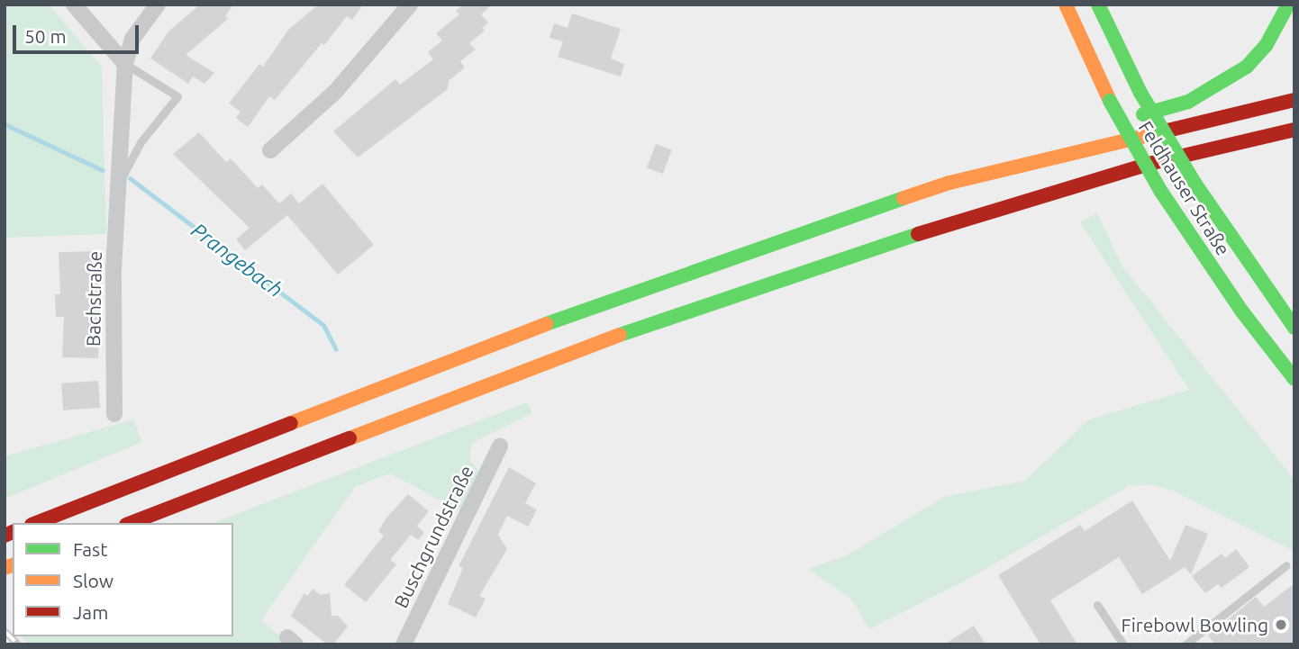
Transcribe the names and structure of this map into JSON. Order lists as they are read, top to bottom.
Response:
{
  "streets": {
    "main road": ["Feldhauser Straße"],
    "street": ["Bachstraße", "Buschgrundstraße"]
  },
  "water": ["Prangebach"],
  "places": ["Firebowl Bowling"],
  "legend": ["Fast", "Slow", "Jam"],
  "scale_bar": "50 m"
}
